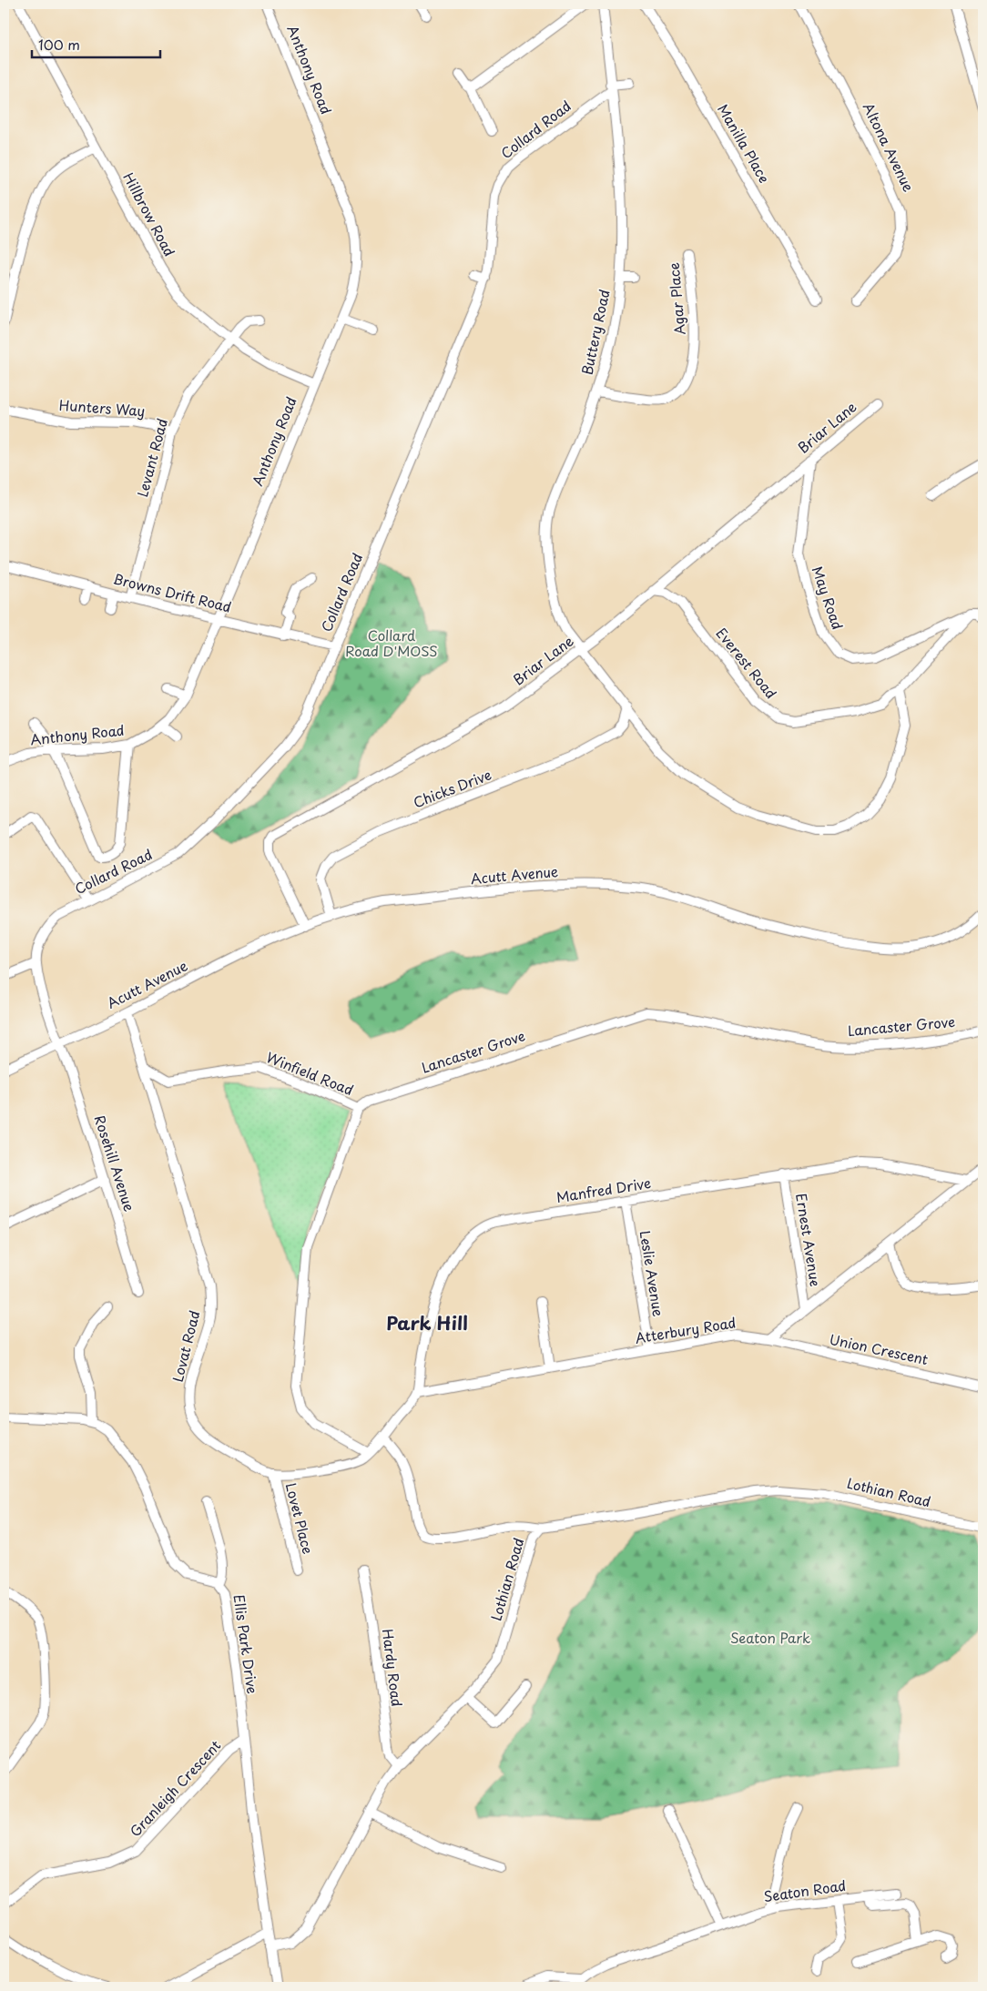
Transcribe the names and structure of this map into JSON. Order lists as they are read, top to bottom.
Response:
{
  "streets": {
    "street": [
      "Anthony Road",
      "Collard Road",
      "Manilla Place",
      "Altona Avenue",
      "Hillbrow Road",
      "Agar Place",
      "Buttery Road",
      "Hunters Way",
      "Briar Lane",
      "Levant Road",
      "Browns Drift Road",
      "May Road",
      "Everest Road",
      "Chicks Drive",
      "Acutt Avenue",
      "Lancaster Grove",
      "Winfield Road",
      "Rosehill Avenue",
      "Manfred Drive",
      "Ernest Avenue",
      "Leslie Avenue",
      "Atterbury Road",
      "Lovat Road",
      "Union Crescent",
      "Lothian Road",
      "Lovet Place",
      "Ellis Park Drive",
      "Hardy Road",
      "Granleigh Crescent",
      "Seaton Road"
    ]
  },
  "crossings": [
    ["Anthony Road", "Hillbrow Road"],
    ["Anthony Road", "Browns Drift Road"],
    ["Collard Road", "Buttery Road"],
    ["Collard Road", "Browns Drift Road"],
    ["Collard Road", "Acutt Avenue"],
    ["Collard Road", "Rosehill Avenue"],
    ["Hillbrow Road", "Levant Road"],
    ["Agar Place", "Buttery Road"],
    ["Buttery Road", "Briar Lane"],
    ["Buttery Road", "Everest Road"],
    ["Buttery Road", "Chicks Drive"],
    ["Hunters Way", "Levant Road"],
    ["Briar Lane", "May Road"],
    ["Briar Lane", "Everest Road"],
    ["Briar Lane", "Acutt Avenue"],
    ["Levant Road", "Browns Drift Road"],
    ["May Road", "Everest Road"],
    ["Chicks Drive", "Acutt Avenue"],
    ["Acutt Avenue", "Rosehill Avenue"],
    ["Acutt Avenue", "Lovat Road"],
    ["Lancaster Grove", "Winfield Road"],
    ["Winfield Road", "Lovat Road"],
    ["Manfred Drive", "Ernest Avenue"],
    ["Manfred Drive", "Leslie Avenue"],
    ["Manfred Drive", "Atterbury Road"],
    ["Manfred Drive", "Lovat Road"],
    ["Leslie Avenue", "Atterbury Road"],
    ["Atterbury Road", "Union Crescent"],
    ["Lovat Road", "Lovet Place"],
    ["Lothian Road", "Ellis Park Drive"],
    ["Lothian Road", "Hardy Road"],
    ["Ellis Park Drive", "Granleigh Crescent"]
  ],
  "districts": ["Park Hill"],
  "parks": ["Collard Road D'MOSS", "Seaton Park"],
  "scale_bar": "100 m"
}
